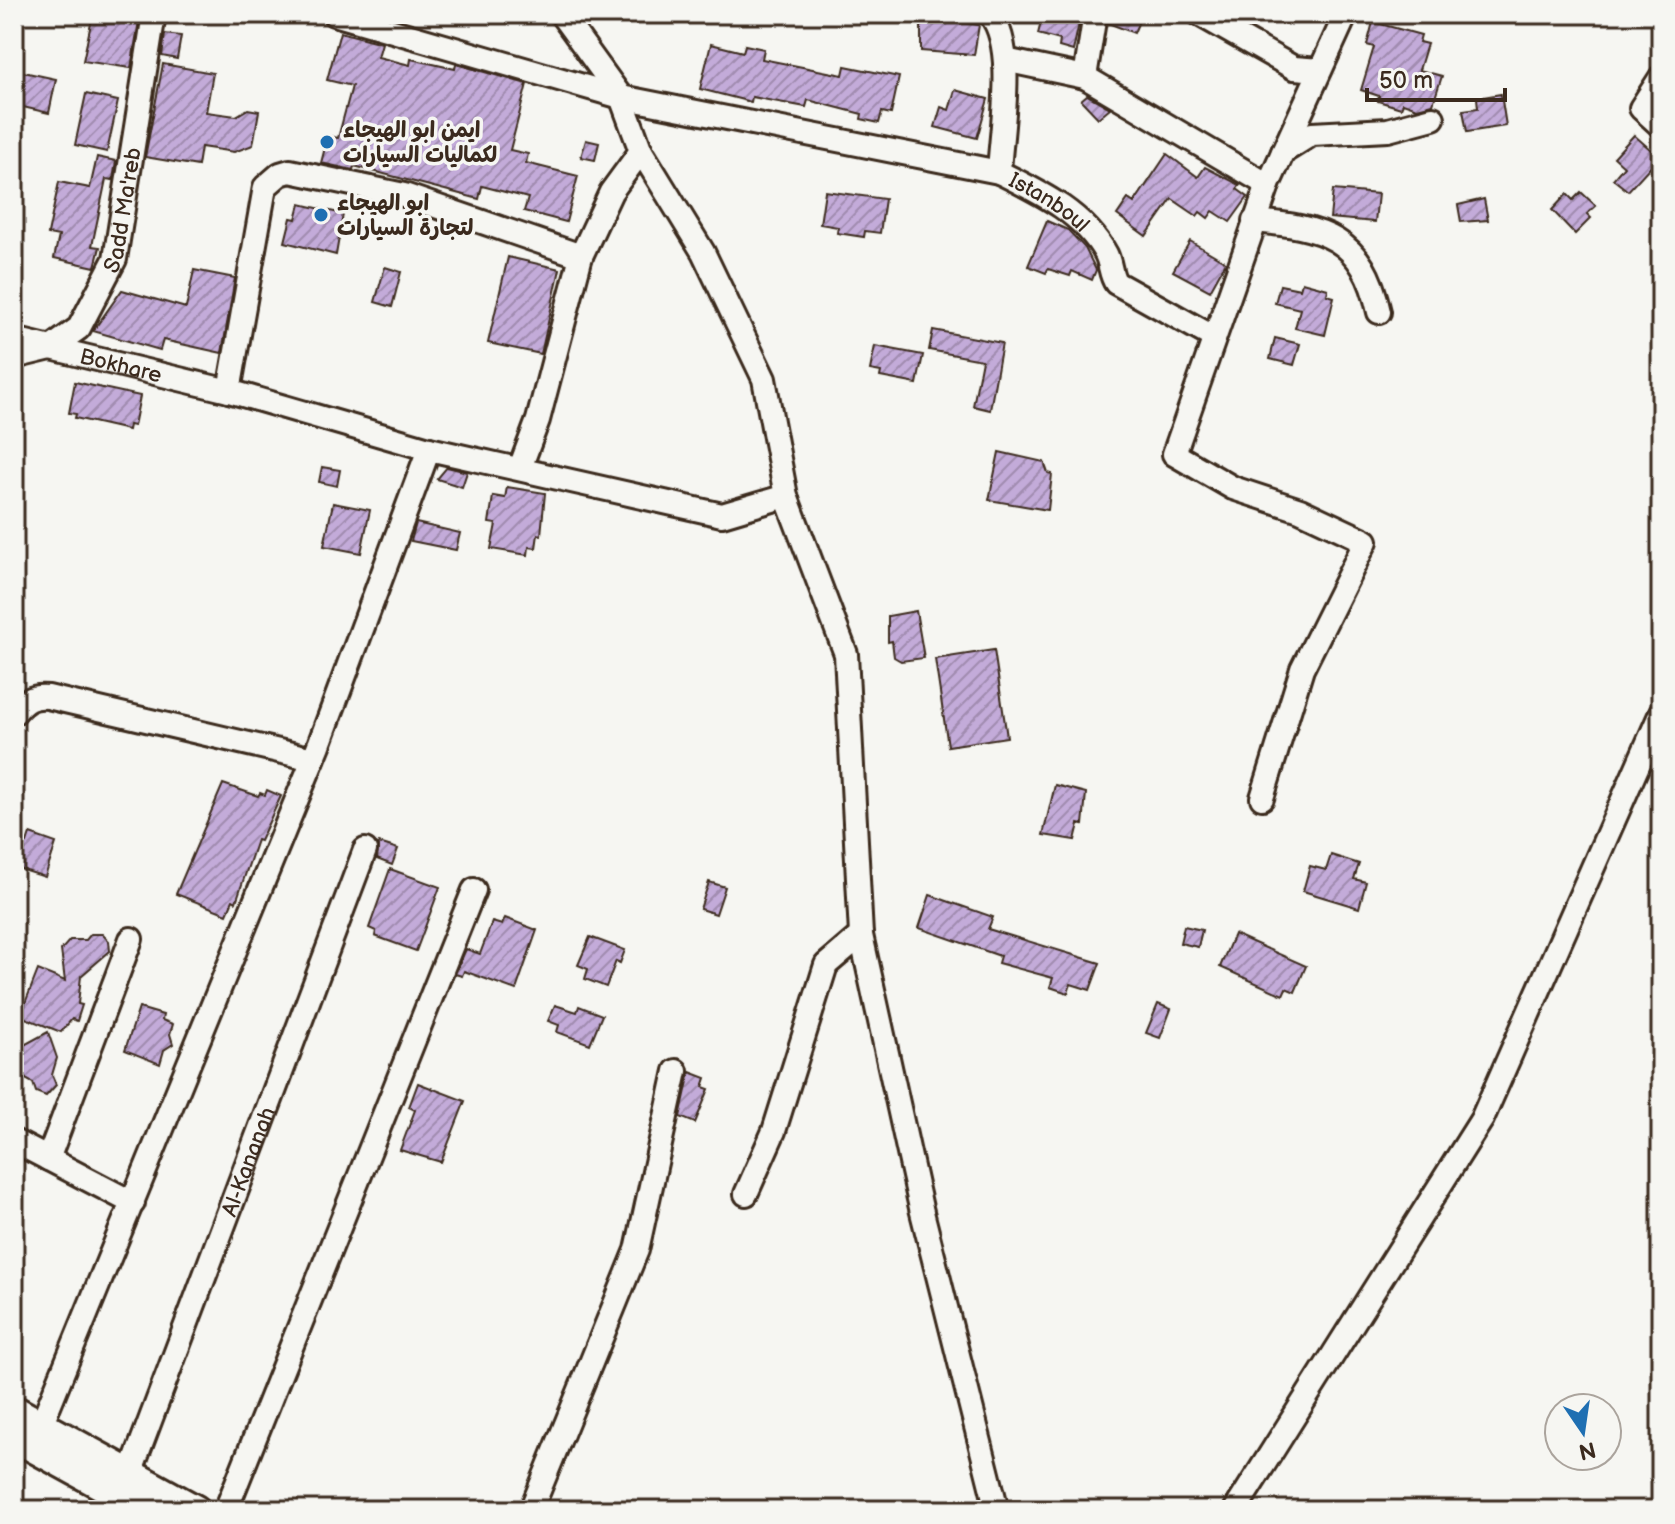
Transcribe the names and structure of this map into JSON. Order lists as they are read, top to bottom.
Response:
{
  "streets": {
    "street": [
      "Istanboul",
      "Sadd Ma'reb",
      "Bokhare",
      "Al-Kananah"
    ]
  },
  "crossings": [
    ["Sadd Ma'reb", "Bokhare"]
  ],
  "places": ["ايمن ابو الهيجاء لكماليات السيارات", "ابو الهيجاء لتجارة السيارات"],
  "scale_bar": "50 m",
  "north": "bottom"
}
